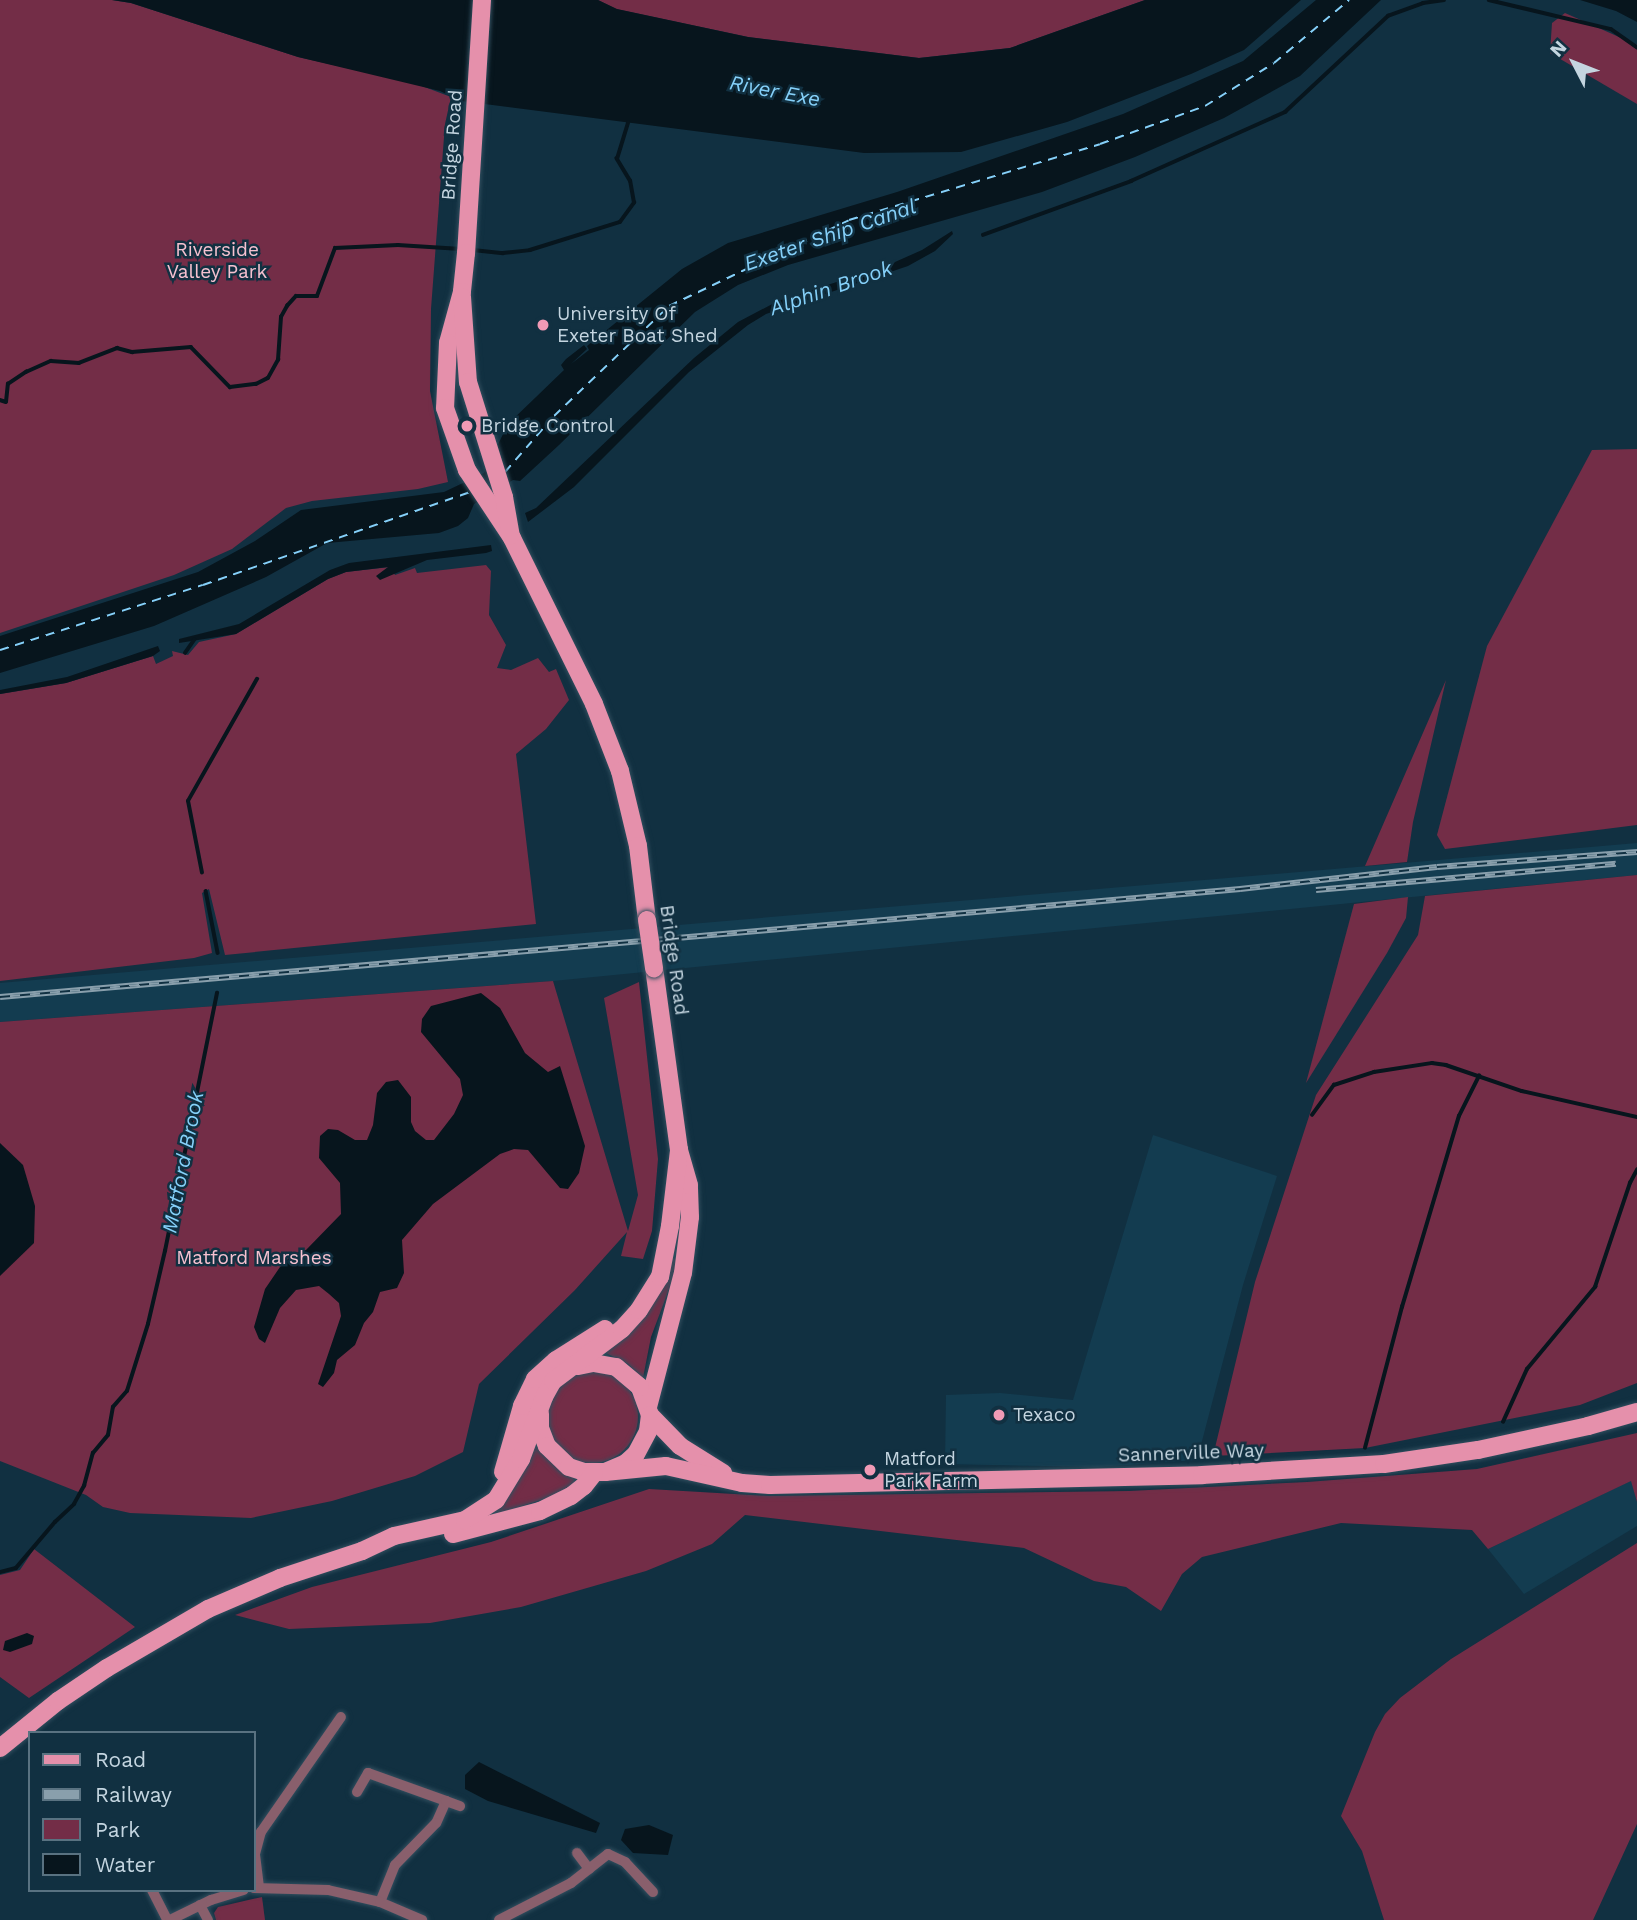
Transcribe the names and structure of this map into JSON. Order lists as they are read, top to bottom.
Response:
{
  "streets": {
    "main road": ["Bridge Road", "Sannerville Way"]
  },
  "crossings": [
    ["Bridge Road", "Sannerville Way"]
  ],
  "water": [
    "River Exe",
    "Exeter Ship Canal",
    "Alphin Brook",
    "Matford Brook"
  ],
  "parks": ["Riverside Valley Park", "Matford Marshes"],
  "places": [
    "University Of Exeter Boat Shed",
    "Bridge Control",
    "Texaco",
    "Matford Park Farm"
  ],
  "legend": [
    "Road",
    "Railway",
    "Park",
    "Water"
  ],
  "north": "top left"
}
